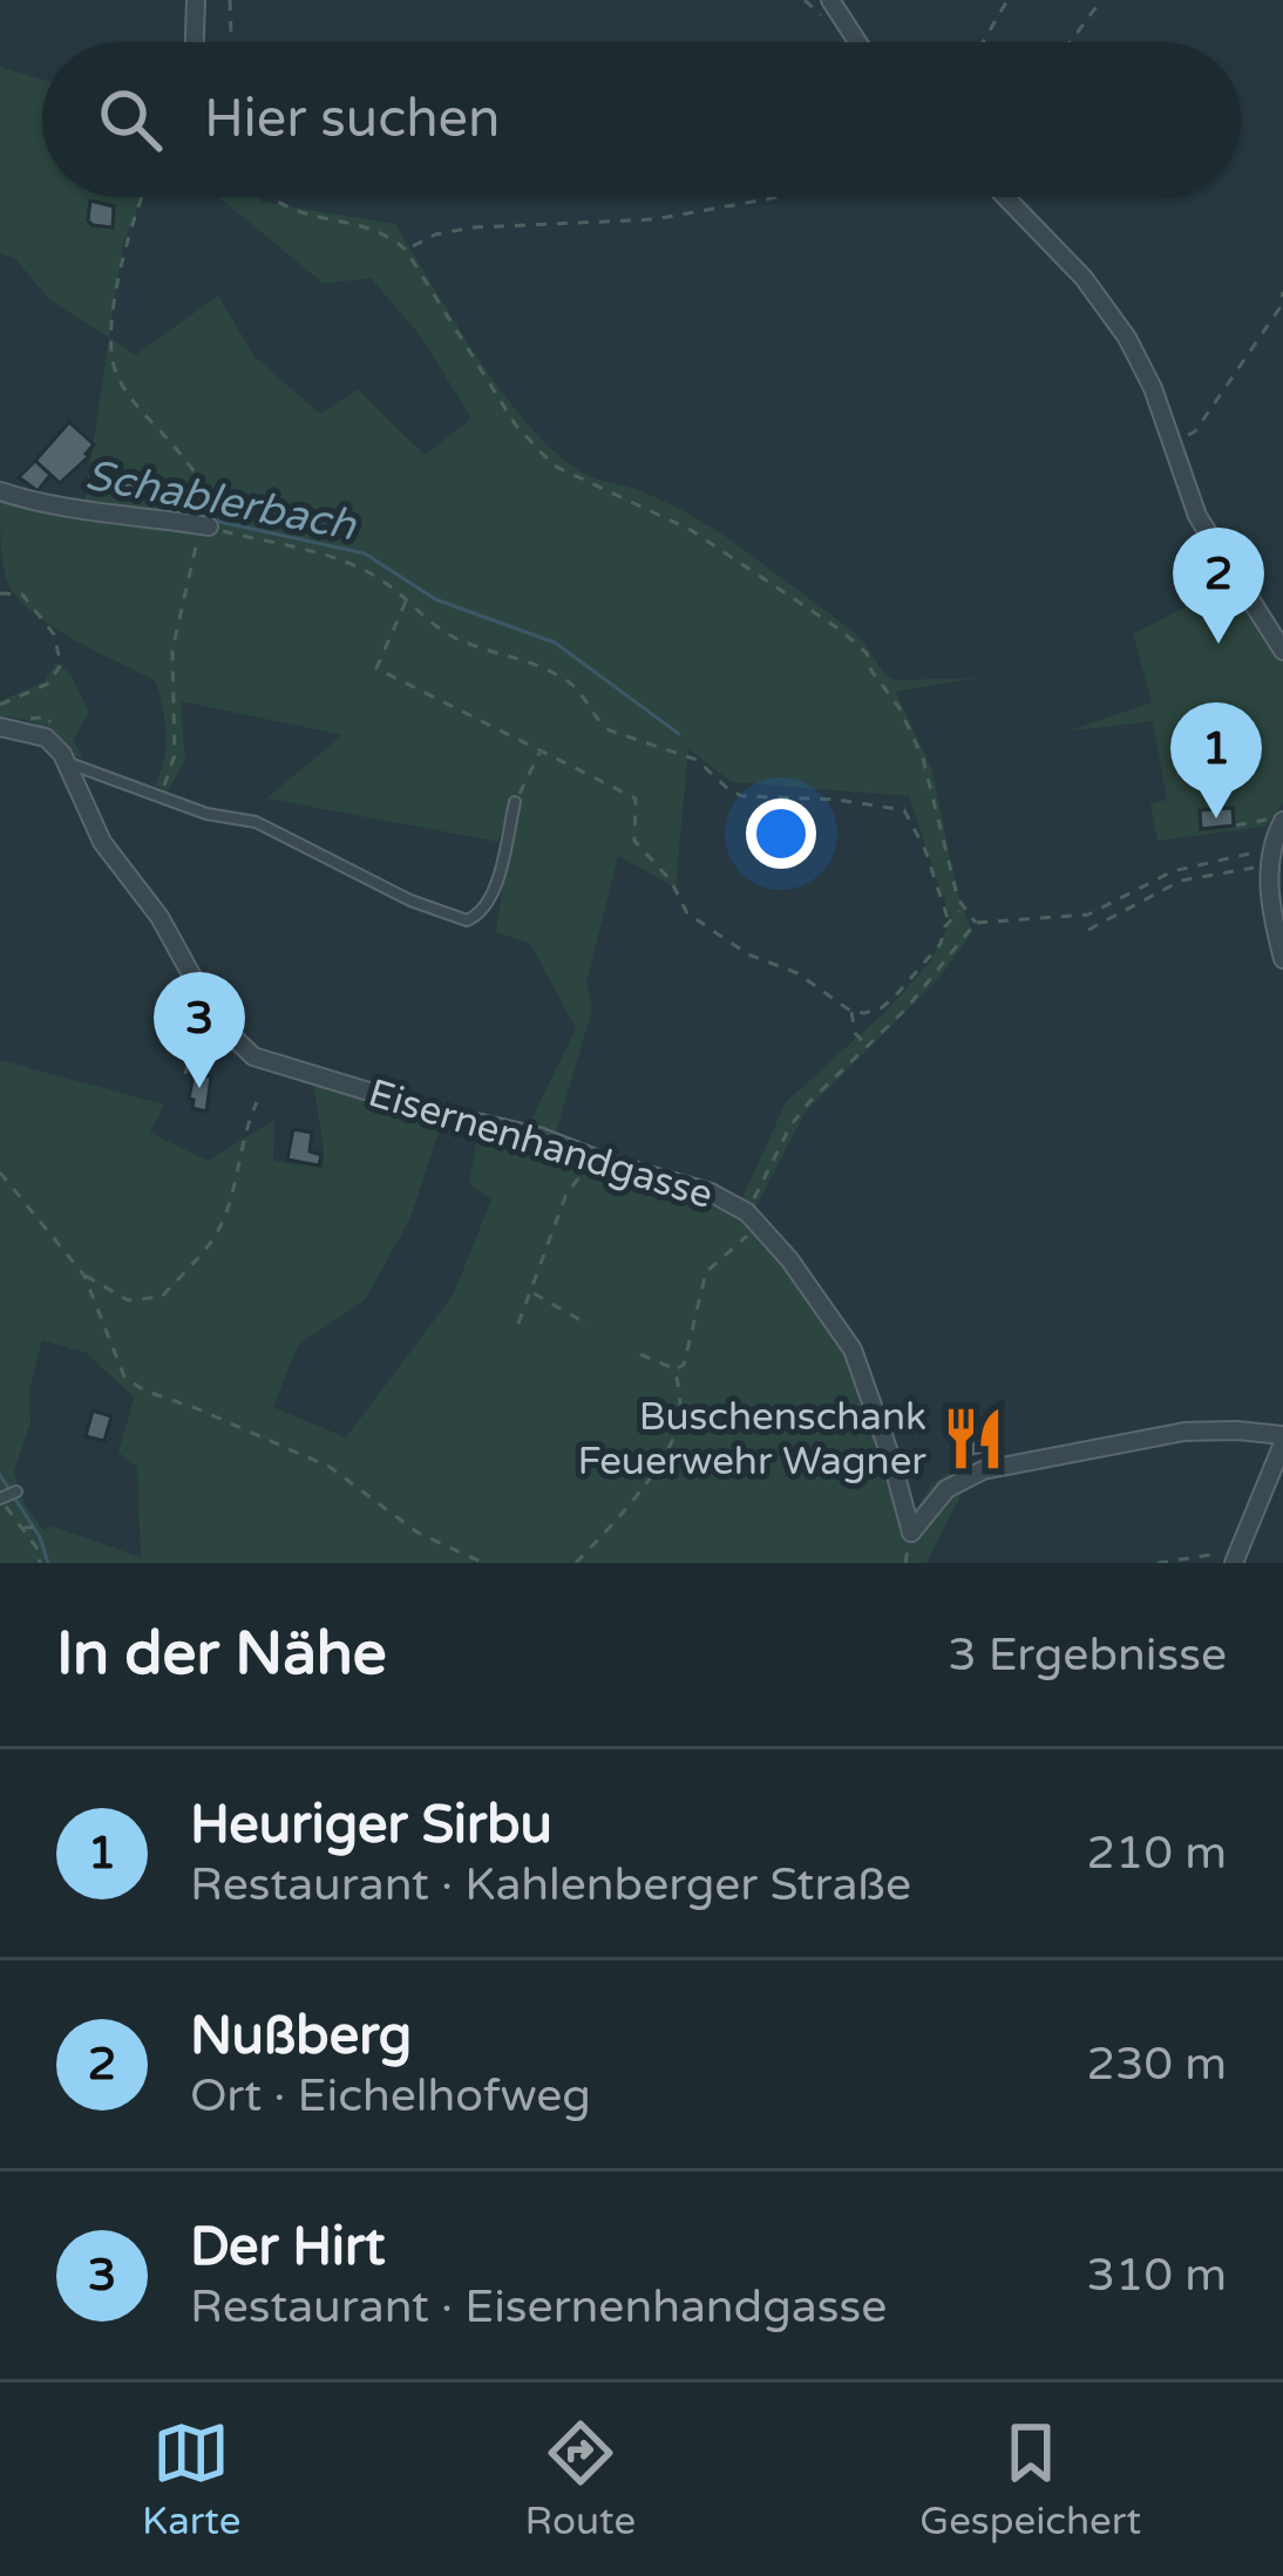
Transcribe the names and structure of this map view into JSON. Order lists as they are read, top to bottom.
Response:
{
  "streets": {
    "street": ["Eisernenhandgasse"]
  },
  "water": ["Schablerbach"],
  "places": {
    "restaurant": ["Buschenschank Feuerwehr Wagner"]
  },
  "page": {
    "search": "Hier suchen",
    "pins": ["2", "1", "3"],
    "heading": ["In der Nähe", "3 Ergebnisse"],
    "list": [
      {
        "mark": "1",
        "name": "Heuriger Sirbu",
        "note": "Restaurant · Kahlenberger Straße",
        "value": "210 m"
      },
      {
        "mark": "2",
        "name": "Nußberg",
        "note": "Ort · Eichelhofweg",
        "value": "230 m"
      },
      {
        "mark": "3",
        "name": "Der Hirt",
        "note": "Restaurant · Eisernenhandgasse",
        "value": "310 m"
      }
    ],
    "nav": ["Karte", "Route", "Gespeichert"]
  }
}
